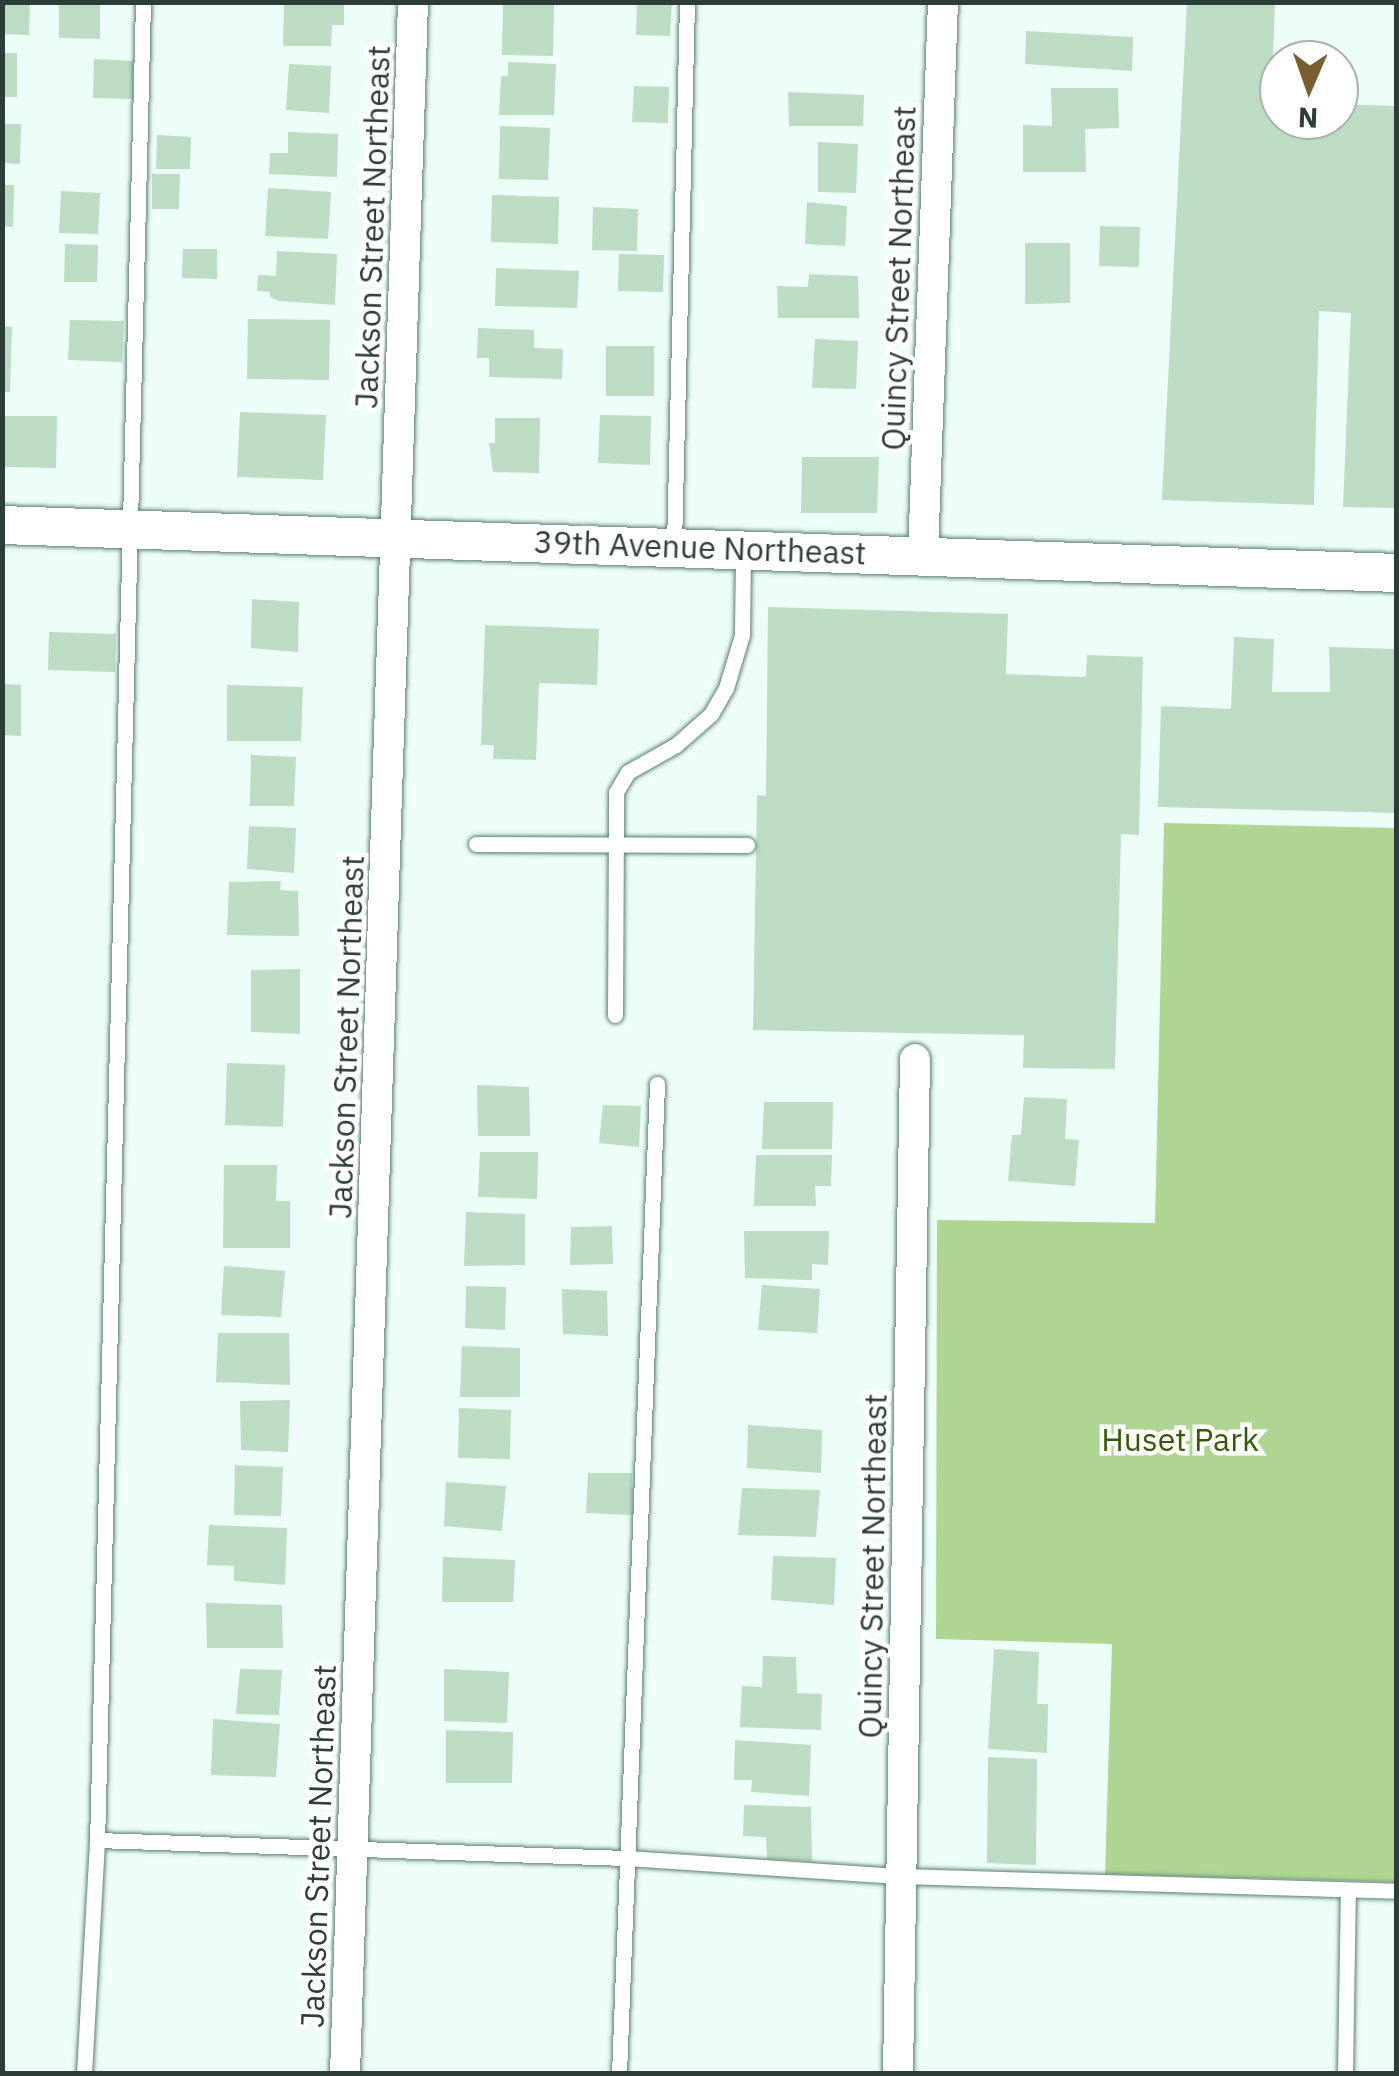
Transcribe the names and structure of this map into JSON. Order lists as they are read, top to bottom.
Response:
{
  "streets": {
    "street": ["Jackson Street Northeast", "Quincy Street Northeast", "39th Avenue Northeast"]
  },
  "crossings": [
    ["Jackson Street Northeast", "39th Avenue Northeast"],
    ["Quincy Street Northeast", "39th Avenue Northeast"]
  ],
  "parks": ["Huset Park"],
  "north": "bottom"
}
